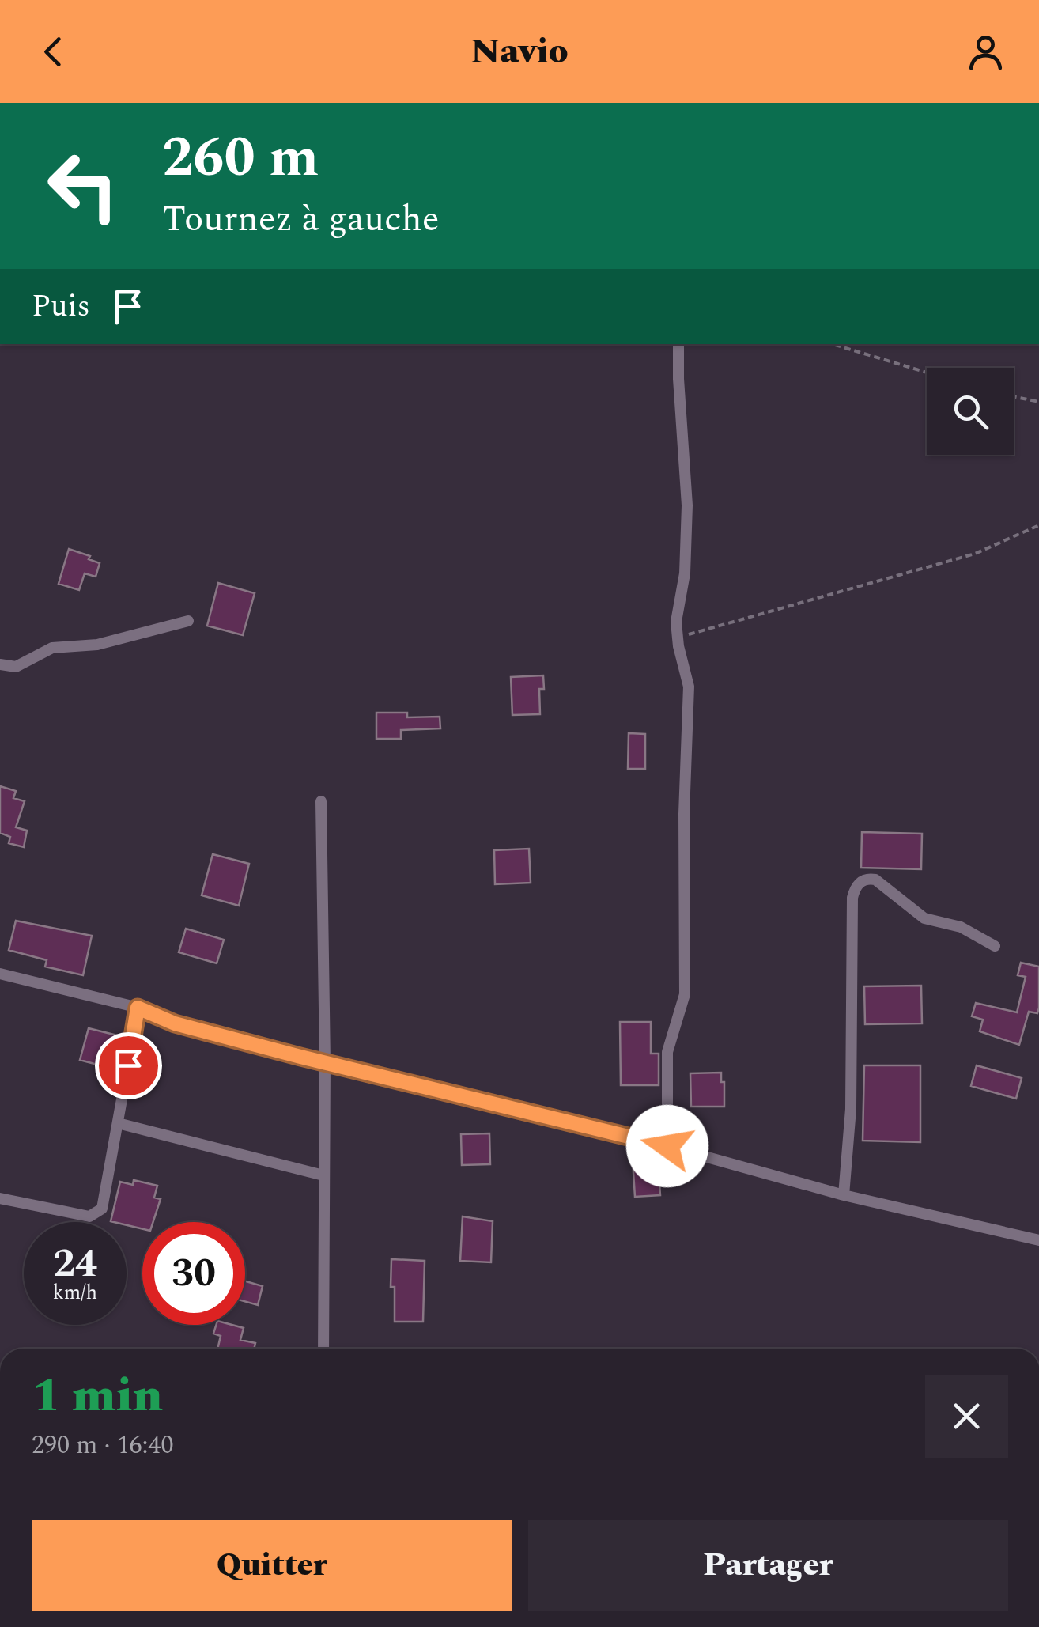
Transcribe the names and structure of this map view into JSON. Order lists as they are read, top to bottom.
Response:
{
  "page": {
    "header": "Navio",
    "turn": ["260 m", "Tournez à gauche"],
    "then": "Puis",
    "speed": "24 km/h",
    "limit": "30",
    "heading": ["1 min", "290 m · 16:40"],
    "buttons": ["Quitter", "Partager"]
  }
}
